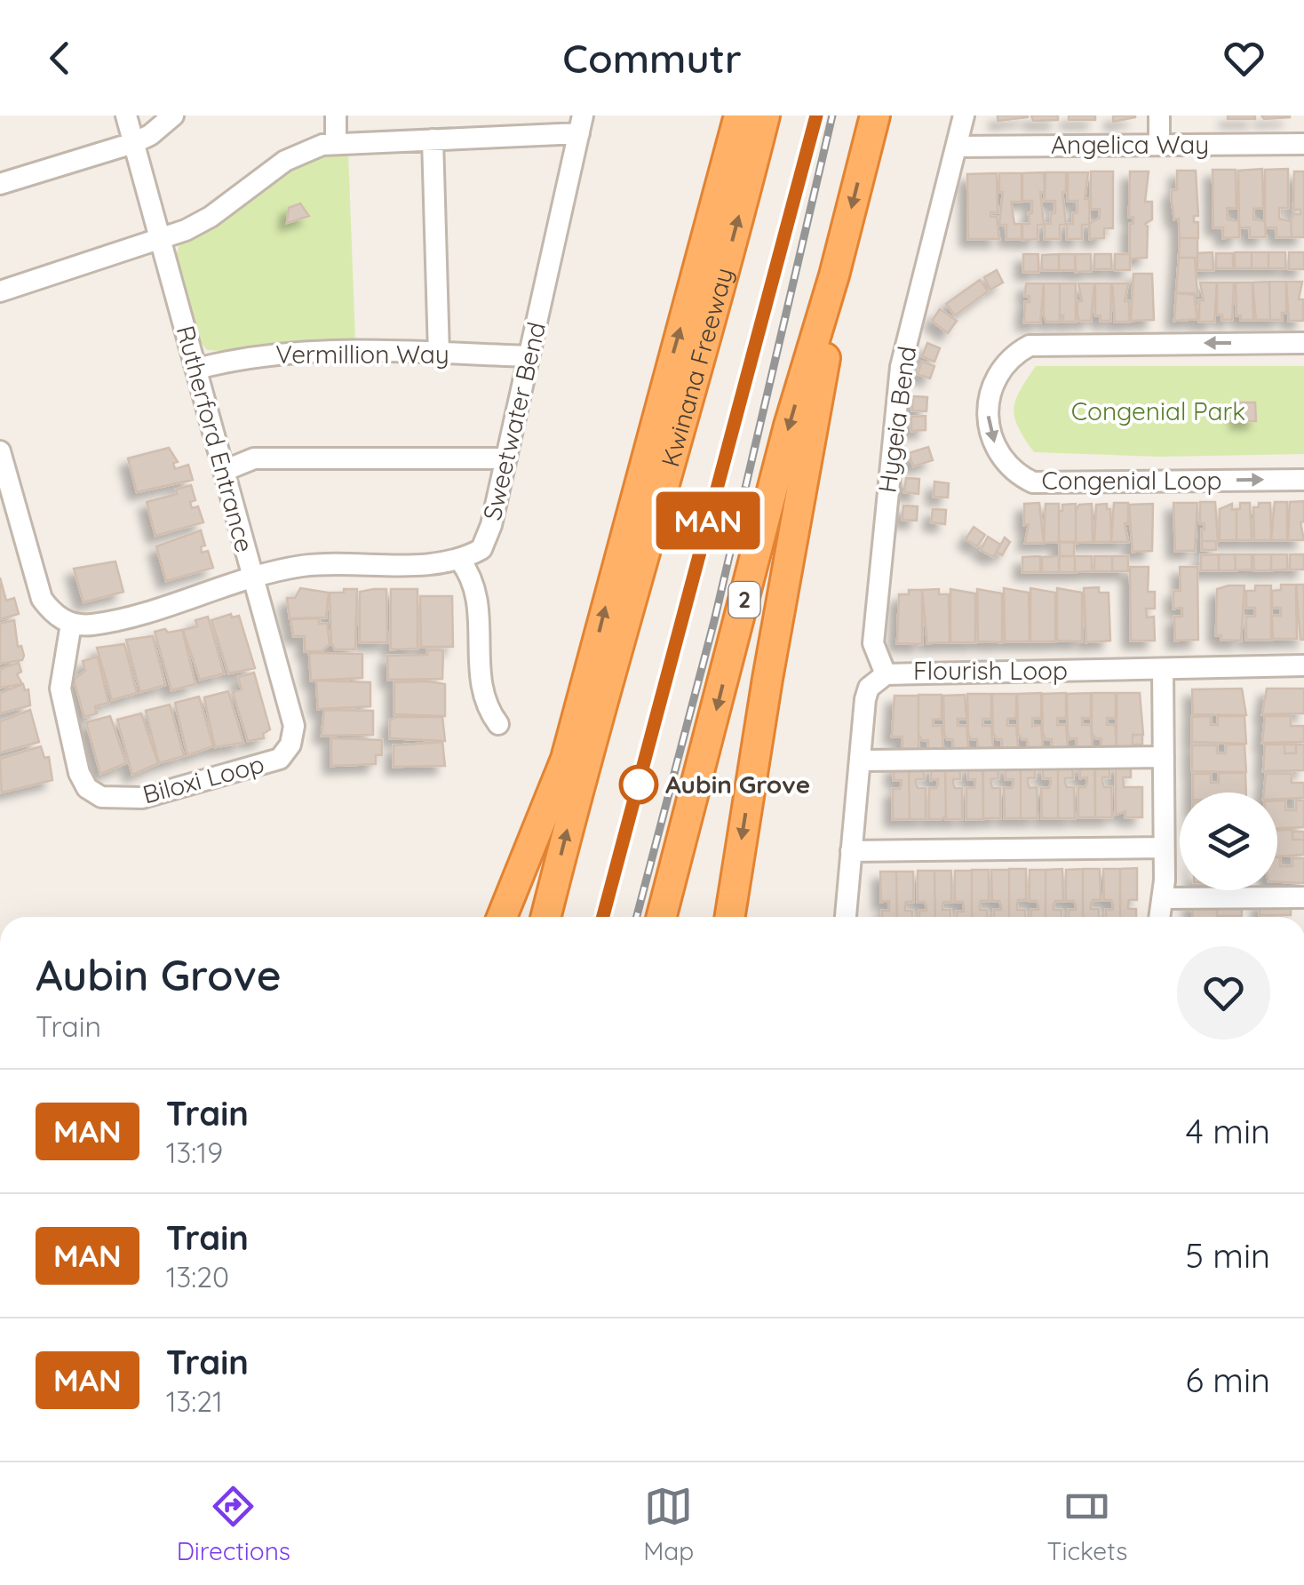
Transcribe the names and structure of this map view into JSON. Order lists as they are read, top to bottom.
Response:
{
  "streets": {
    "highway": ["Kwinana Freeway", "2"],
    "street": [
      "Angelica Way",
      "Vermillion Way",
      "Hygeia Bend",
      "Sweetwater Bend",
      "Rutherford Entrance",
      "Congenial Loop",
      "Flourish Loop",
      "Biloxi Loop"
    ]
  },
  "crossings": [
    ["Angelica Way", "Hygeia Bend"],
    ["Vermillion Way", "Sweetwater Bend"],
    ["Vermillion Way", "Rutherford Entrance"],
    ["Hygeia Bend", "Flourish Loop"],
    ["Rutherford Entrance", "Biloxi Loop"]
  ],
  "parks": ["Congenial Park"],
  "places": ["Aubin Grove"],
  "page": {
    "header": "Commutr",
    "on_map": "MAN",
    "heading": ["Aubin Grove", "Train"],
    "list": [
      {
        "mark": "MAN",
        "name": "Train",
        "note": "13:19",
        "value": "4 min"
      },
      {
        "mark": "MAN",
        "name": "Train",
        "note": "13:20",
        "value": "5 min"
      },
      {
        "mark": "MAN",
        "name": "Train",
        "note": "13:21",
        "value": "6 min"
      }
    ],
    "tabs": ["Directions", "Map", "Tickets"]
  }
}
